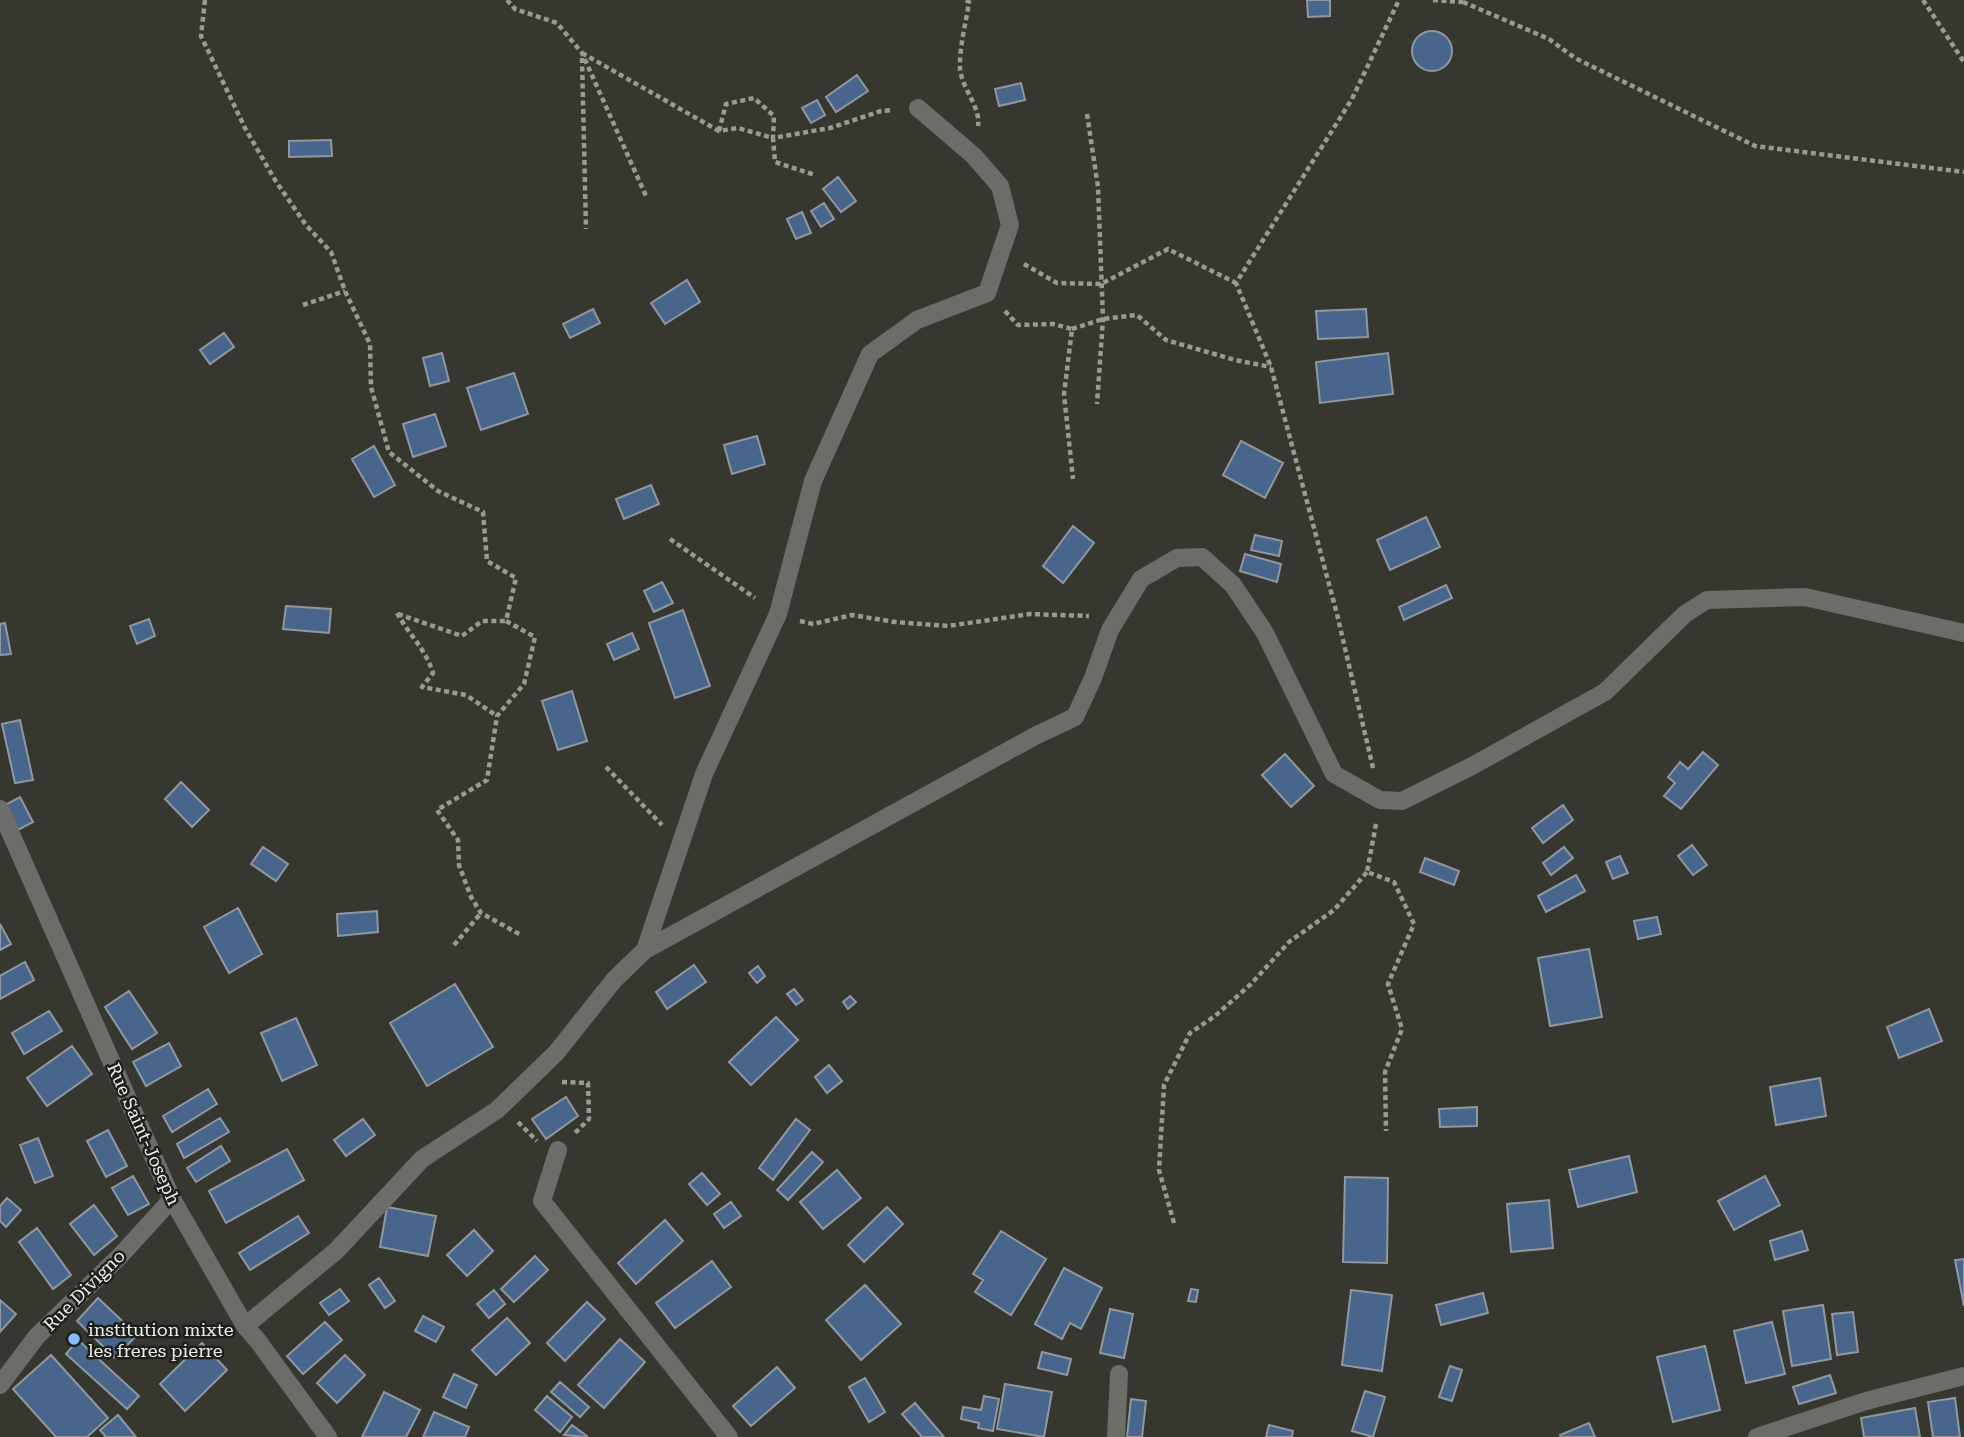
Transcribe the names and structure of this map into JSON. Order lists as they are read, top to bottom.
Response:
{
  "streets": {
    "street": ["Rue Saint-Joseph", "Rue Divigno"]
  },
  "crossings": [
    ["Rue Saint-Joseph", "Rue Divigno"]
  ],
  "places": ["institution mixte les freres pierre"]
}
